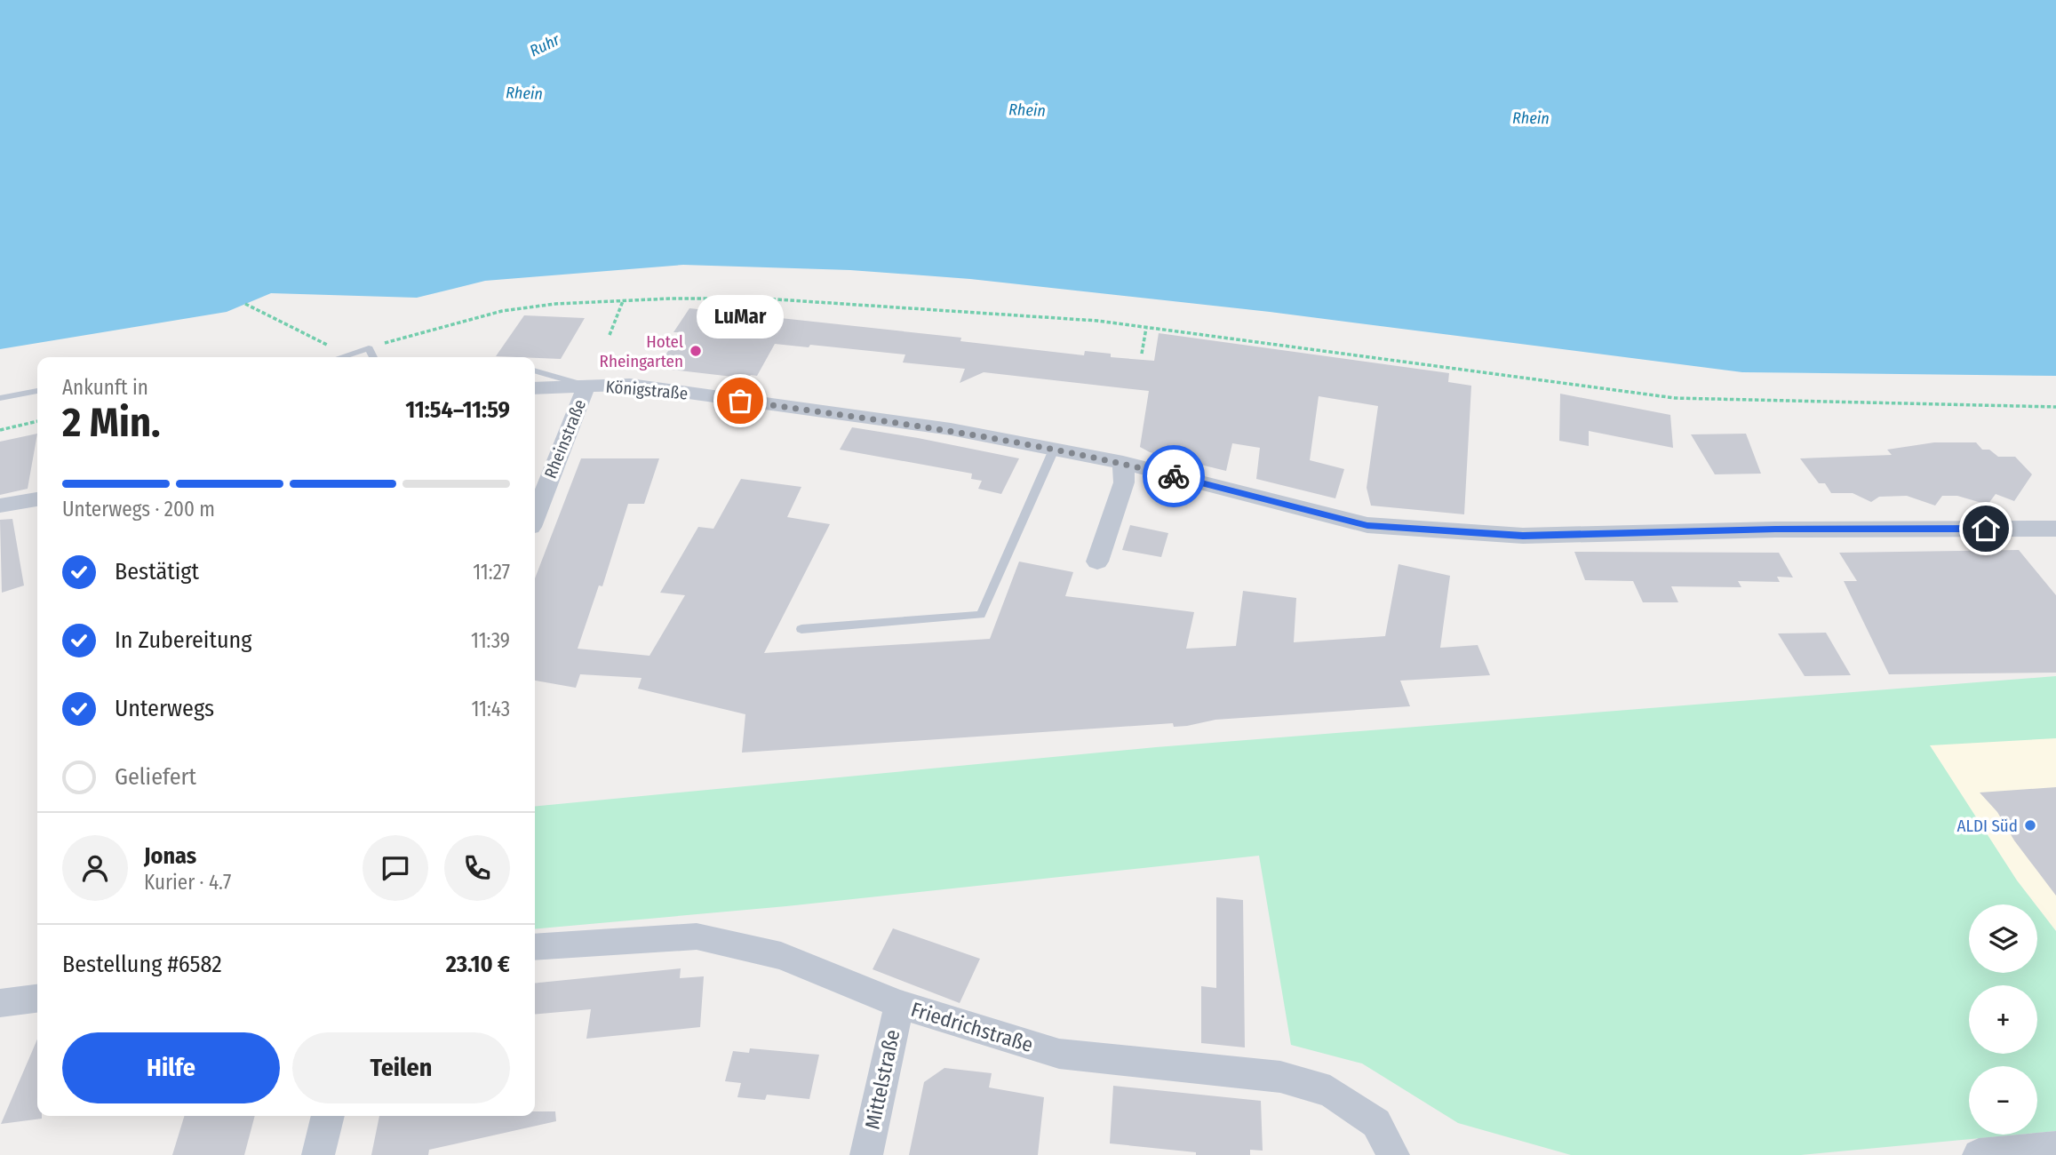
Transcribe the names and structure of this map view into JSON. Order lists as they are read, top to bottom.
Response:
{
  "streets": {
    "street": [
      "Königstraße",
      "Rheinstraße",
      "Friedrichstraße",
      "Mittelstraße"
    ]
  },
  "crossings": [
    ["Königstraße", "Rheinstraße"],
    ["Friedrichstraße", "Mittelstraße"]
  ],
  "water": ["Ruhr", "Rhein"],
  "places": ["Hotel Rheingarten", "LuMar", "ALDI Süd"],
  "page": {
    "bubble": "LuMar",
    "heading": ["2 Min.", "Ankunft in", "11:54–11:59"],
    "panel": [
      "Jonas",
      "Kurier · 4.7",
      "Bestellung #6582",
      "23.10 €"
    ],
    "bar": "Unterwegs · 200 m",
    "list": [
      ["Bestätigt", "11:27"],
      ["In Zubereitung", "11:39"],
      ["Unterwegs", "11:43"],
      "Geliefert"
    ],
    "map_buttons": ["+", "−"],
    "buttons": ["Hilfe", "Teilen"]
  }
}
